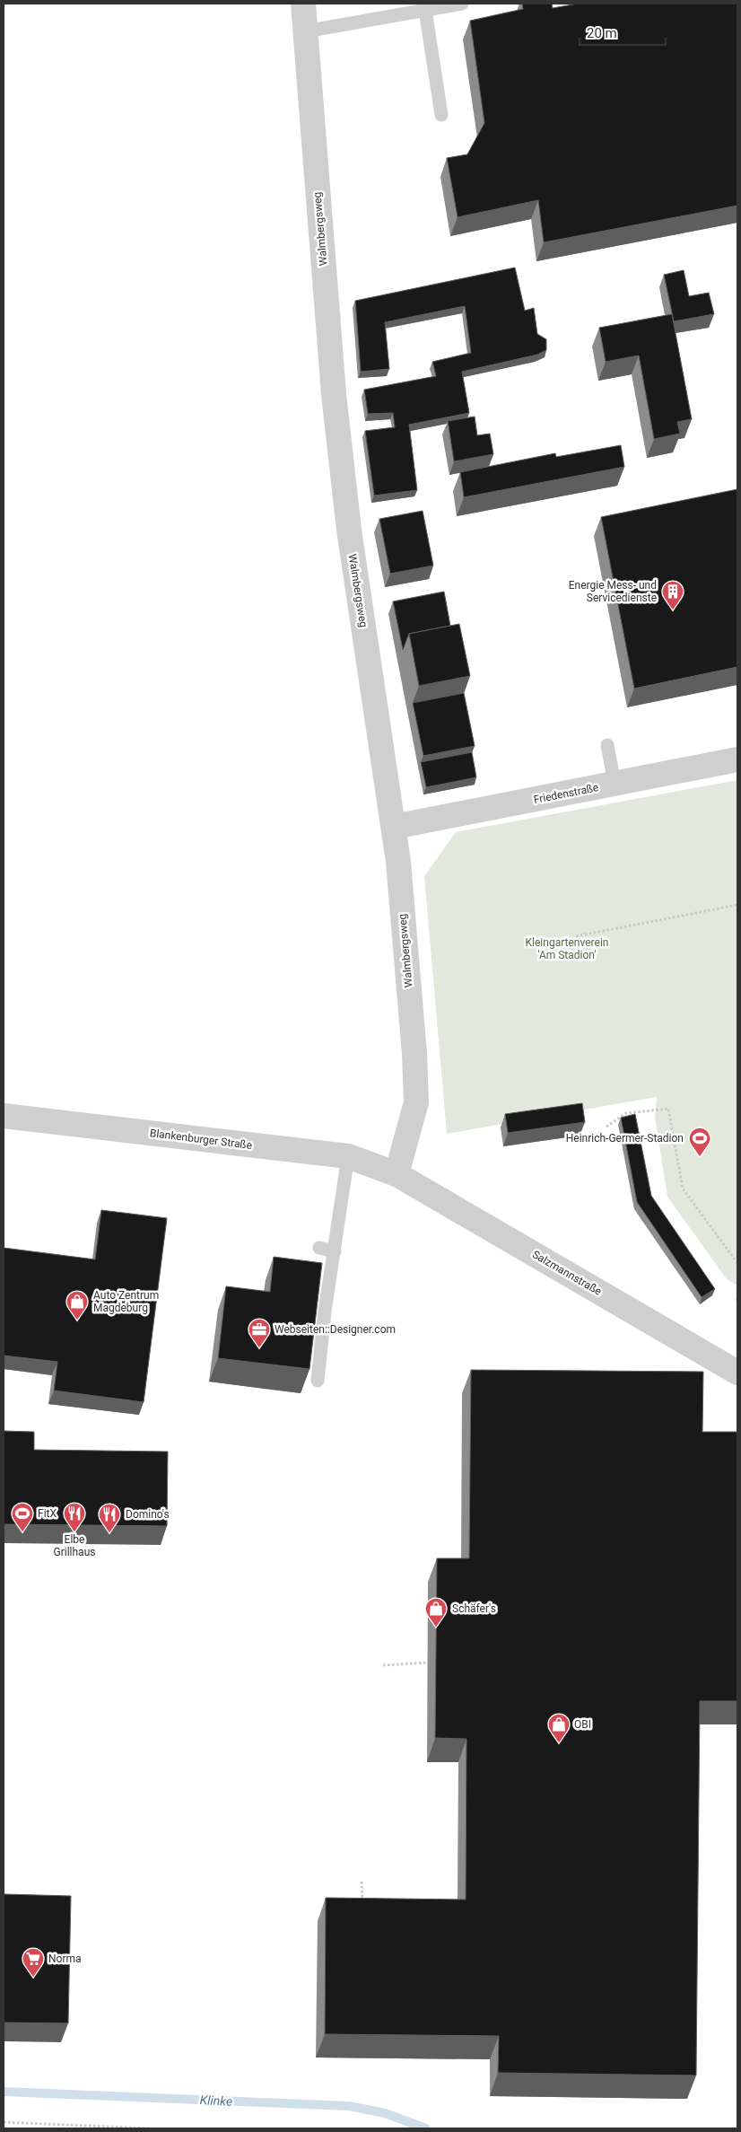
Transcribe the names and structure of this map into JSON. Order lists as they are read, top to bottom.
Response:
{
  "streets": {
    "street": [
      "Walmbergsweg",
      "Friedenstraße",
      "Blankenburger Straße",
      "Salzmannstraße"
    ]
  },
  "crossings": [
    ["Walmbergsweg", "Friedenstraße"],
    ["Walmbergsweg", "Blankenburger Straße"],
    ["Walmbergsweg", "Salzmannstraße"],
    ["Blankenburger Straße", "Salzmannstraße"]
  ],
  "water": ["Klinke"],
  "parks": ["Kleingartenverein 'Am Stadion'"],
  "places": {
    "building": ["Energie Mess- und Servicedienste"],
    "sports": ["Heinrich-Germer-Stadion", "FitX"],
    "shop": ["Auto Zentrum Magdeburg", "Schäfer's", "OBI"],
    "office": ["Webseiten::Designer.com"],
    "restaurant": ["Elbe Grillhaus", "Domino's"],
    "supermarket": ["Norma"]
  },
  "scale_bar": "20 m"
}
